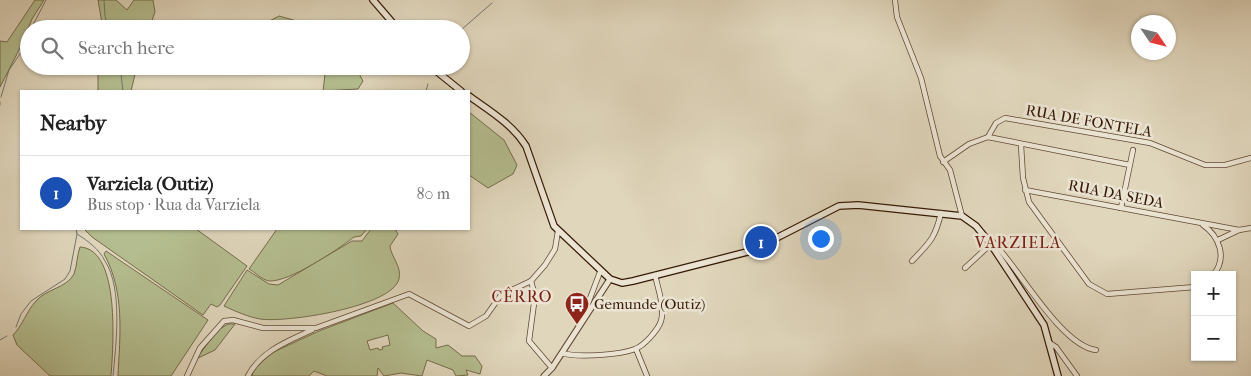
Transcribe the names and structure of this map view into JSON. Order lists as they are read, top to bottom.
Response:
{
  "streets": {
    "street": ["RUA DE FONTELA", "RUA DA SEDA"]
  },
  "districts": ["VARZIELA", "CÊRRO"],
  "places": {
    "bus stop": ["Gemunde (Outiz)"]
  },
  "north": "bottom right",
  "page": {
    "search": "Search here",
    "heading": "Nearby",
    "list": [
      {
        "mark": "1",
        "name": "Varziela (Outiz)",
        "note": "Bus stop · Rua da Varziela",
        "value": "80 m"
      }
    ],
    "pins": "1",
    "map_buttons": ["+", "−"]
  }
}
